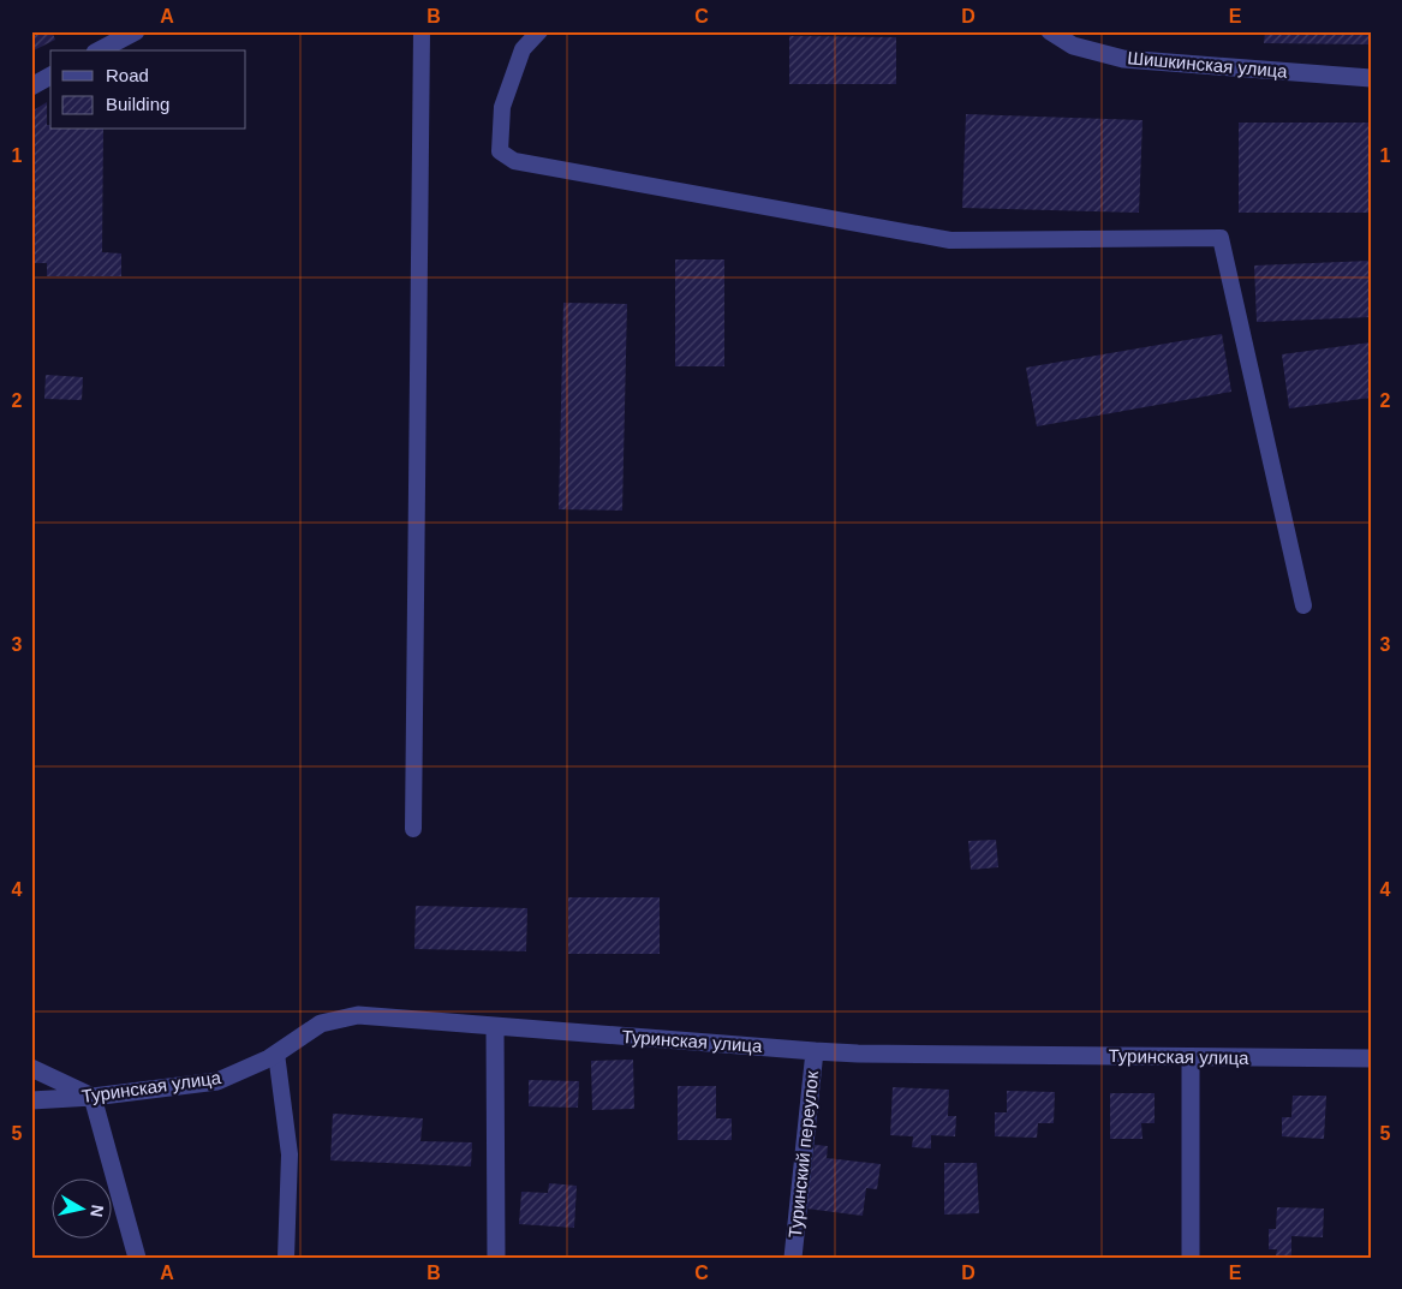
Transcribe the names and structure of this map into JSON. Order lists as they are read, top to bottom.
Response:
{
  "streets": {
    "street": ["Шишкинская улица", "Туринская улица", "Туринский переулок"]
  },
  "crossings": [
    ["Туринская улица", "Туринский переулок"]
  ],
  "legend": ["Road", "Building"],
  "north": "right",
  "grid": {
    "columns": [
      "A",
      "B",
      "C",
      "D",
      "E"
    ],
    "rows": [
      "1",
      "2",
      "3",
      "4",
      "5"
    ]
  }
}
